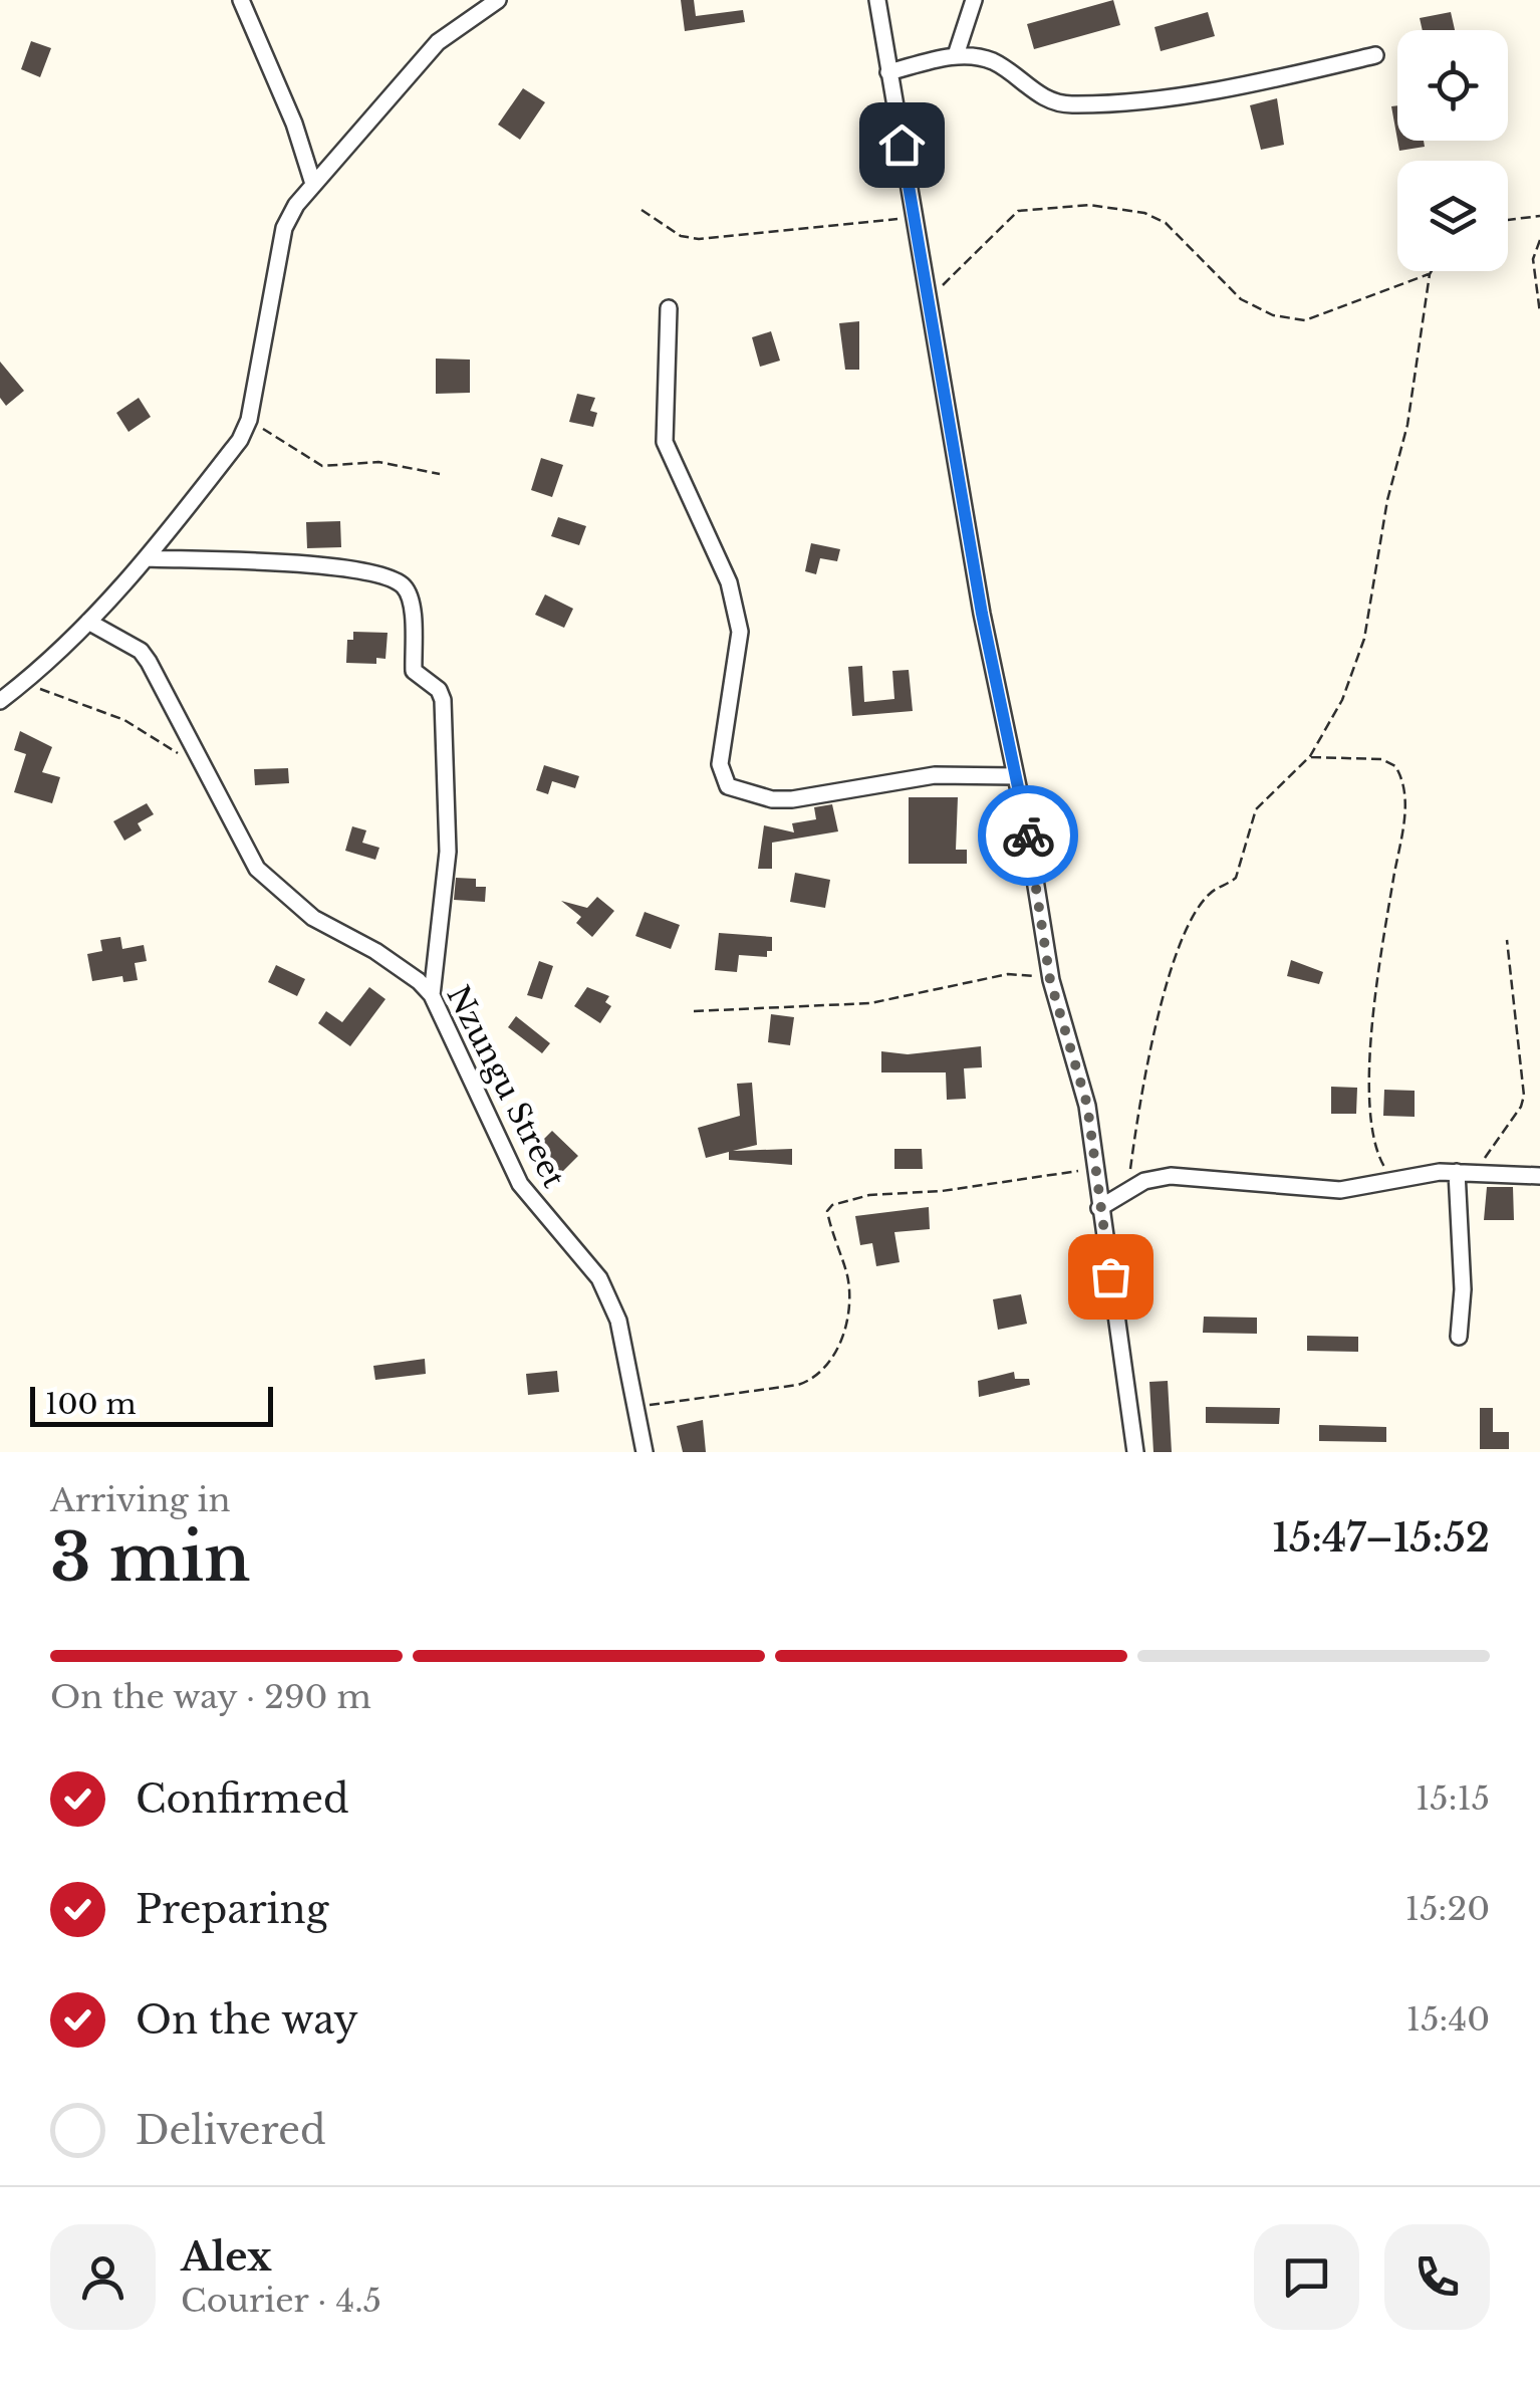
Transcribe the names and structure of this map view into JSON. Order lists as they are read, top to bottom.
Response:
{
  "streets": {
    "street": ["Nzungu Street"]
  },
  "scale_bar": "100 m",
  "page": {
    "scale": "100 m",
    "heading": ["3 min", "Arriving in", "15:47–15:52"],
    "panel": ["Alex", "Courier · 4.5"],
    "bar": "On the way · 290 m",
    "list": [
      ["Confirmed", "15:15"],
      ["Preparing", "15:20"],
      ["On the way", "15:40"],
      "Delivered"
    ]
  }
}
